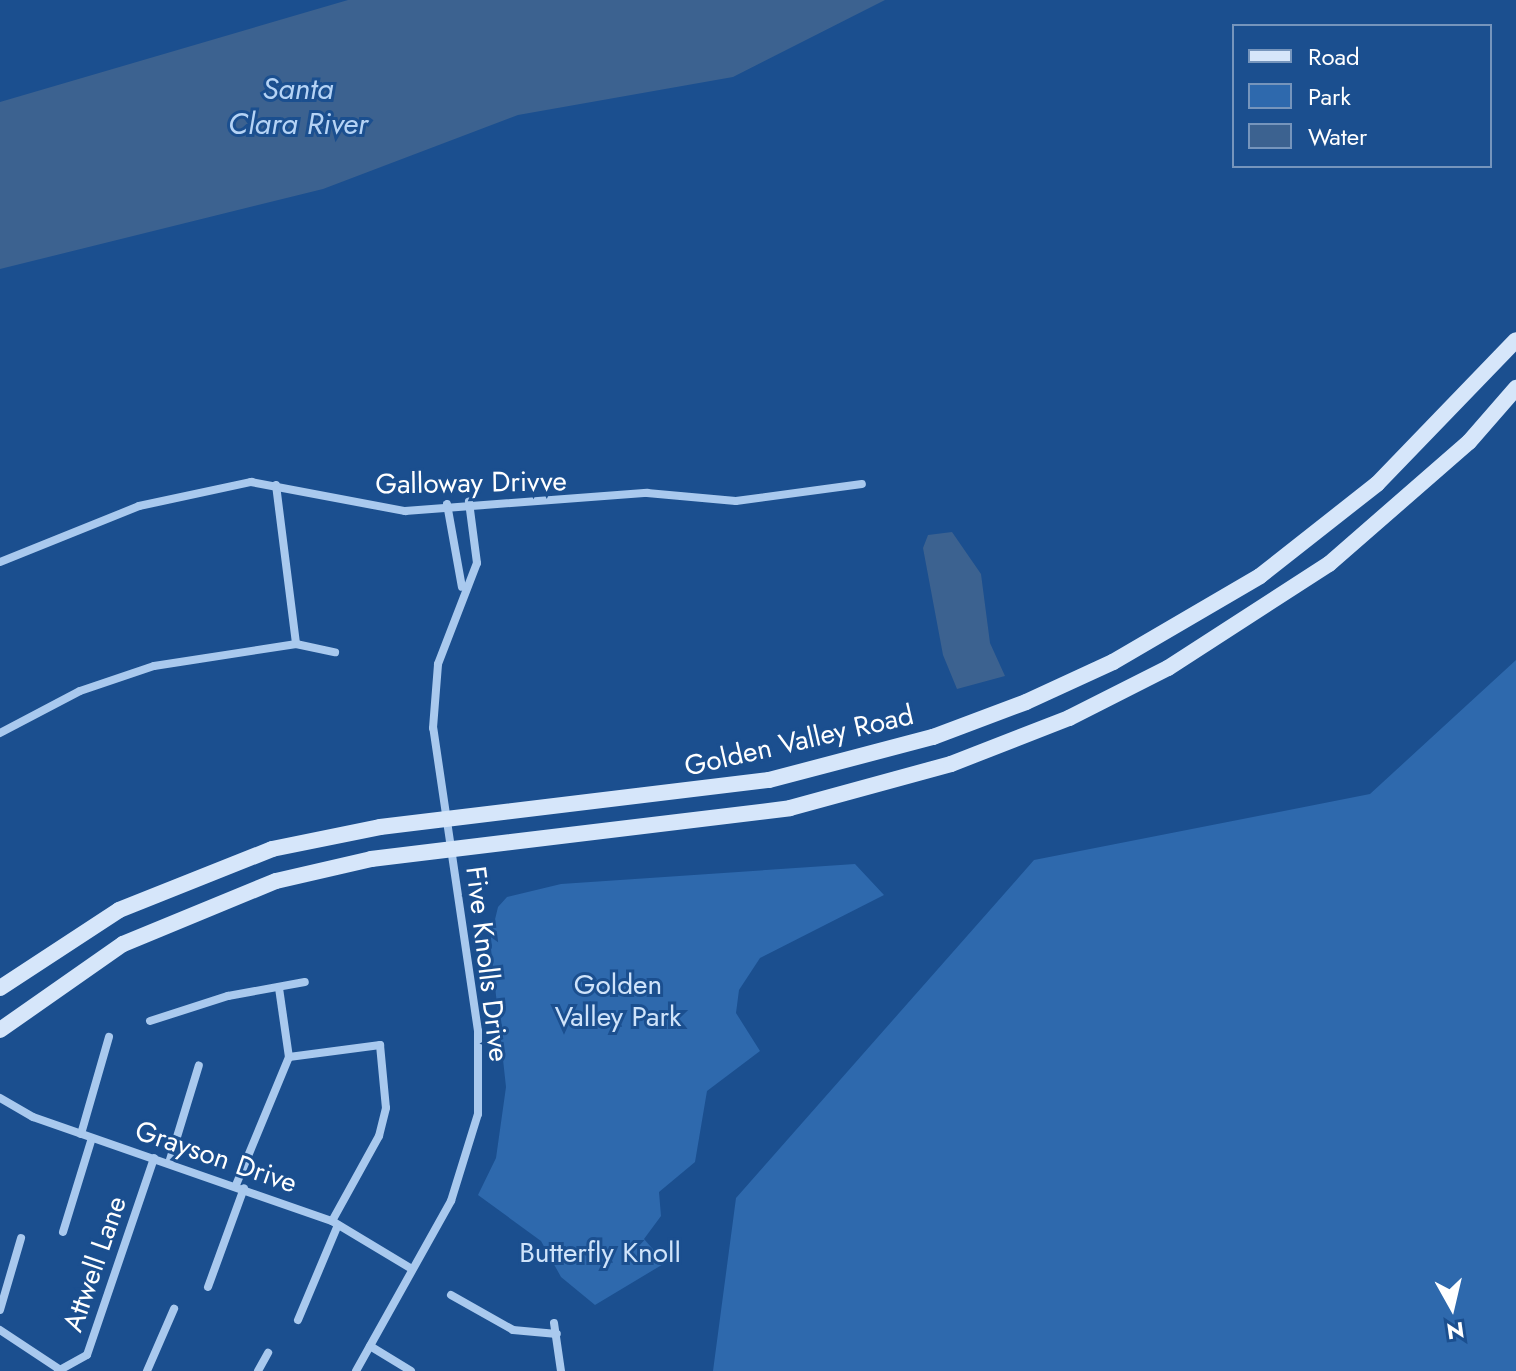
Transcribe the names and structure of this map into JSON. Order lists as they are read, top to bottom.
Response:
{
  "streets": {
    "main road": ["Golden Valley Road"],
    "street": [
      "Galloway Drivve",
      "Five Knolls Drive",
      "Grayson Drive",
      "Attwell Lane"
    ]
  },
  "crossings": [
    ["Galloway Drivve", "Five Knolls Drive"],
    ["Golden Valley Road", "Five Knolls Drive"],
    ["Five Knolls Drive", "Grayson Drive"],
    ["Grayson Drive", "Attwell Lane"]
  ],
  "water": ["Santa Clara River"],
  "parks": ["Golden Valley Park", "Butterfly Knoll"],
  "legend": ["Road", "Park", "Water"],
  "north": "bottom"
}
